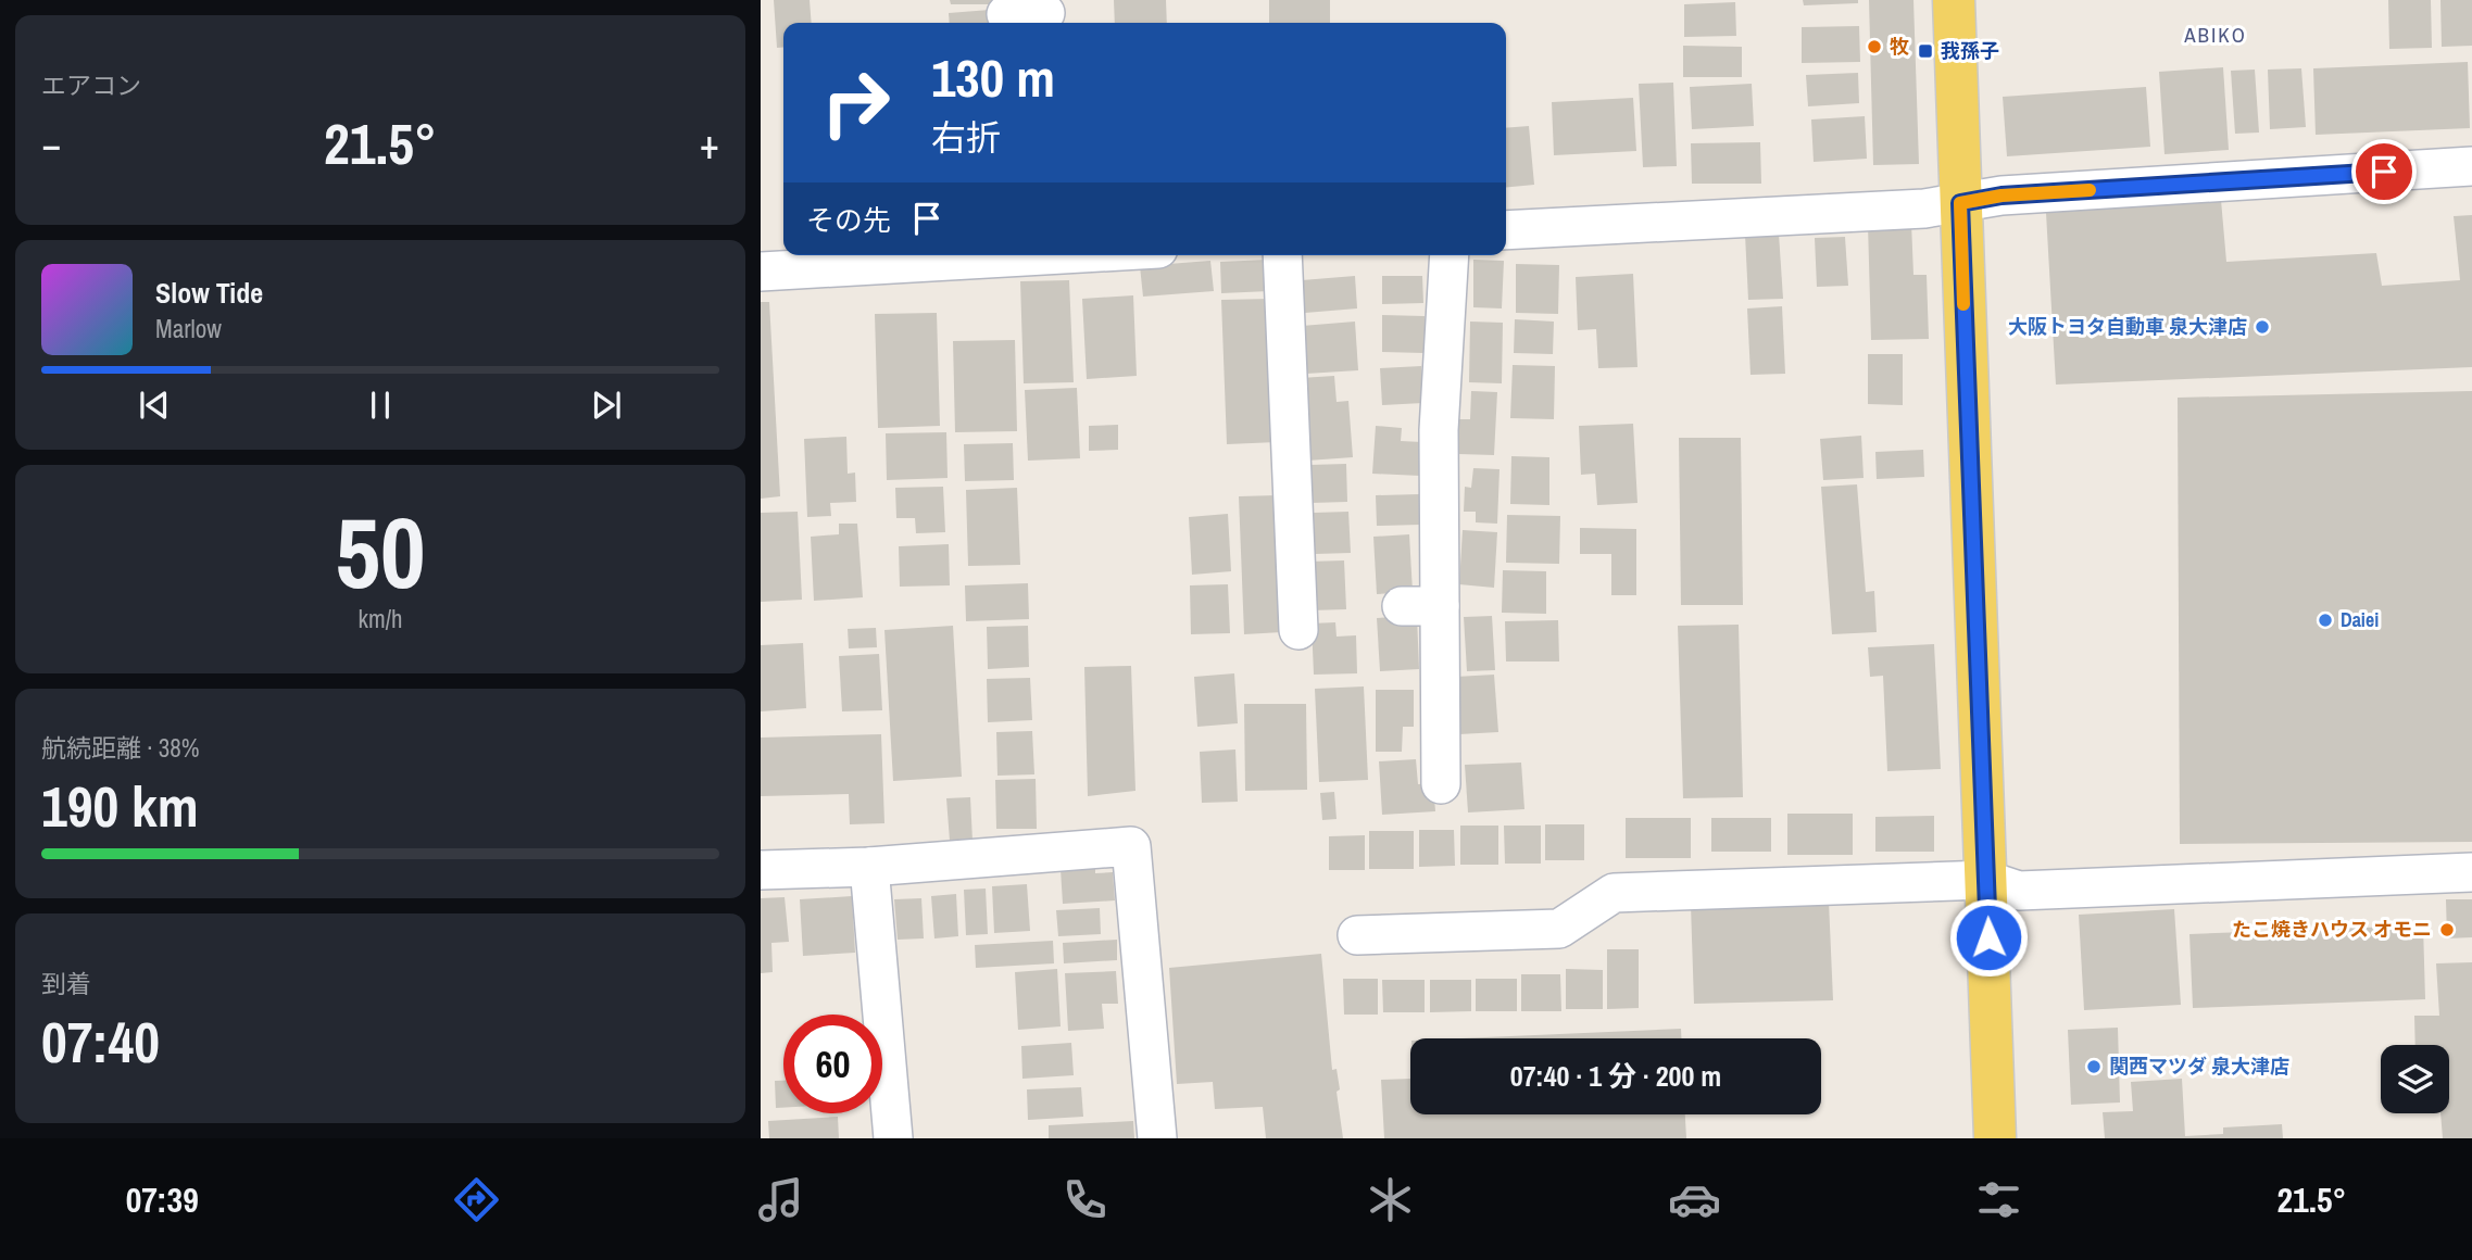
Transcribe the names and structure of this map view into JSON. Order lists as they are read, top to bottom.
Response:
{
  "districts": ["ABIKO"],
  "places": {
    "other": [
      "牧",
      "大阪トヨタ自動車 泉大津店",
      "Daiei",
      "たこ焼きハウス オモニ",
      "関西マツダ 泉大津店"
    ],
    "transit": ["我孫子"]
  },
  "page": {
    "tile": [
      "エアコン",
      ["50", "km/h"],
      ["航続距離 · 38%", "190 km"],
      ["到着", "07:40"]
    ],
    "turn": ["130 m", "右折"],
    "heat": ["−", "21.5°", "+"],
    "then": "その先",
    "song": ["Slow Tide", "Marlow"],
    "limit": "60",
    "trip": "07:40 · 1 分 · 200 m",
    "tabs": ["07:39", "21.5°"]
  }
}
